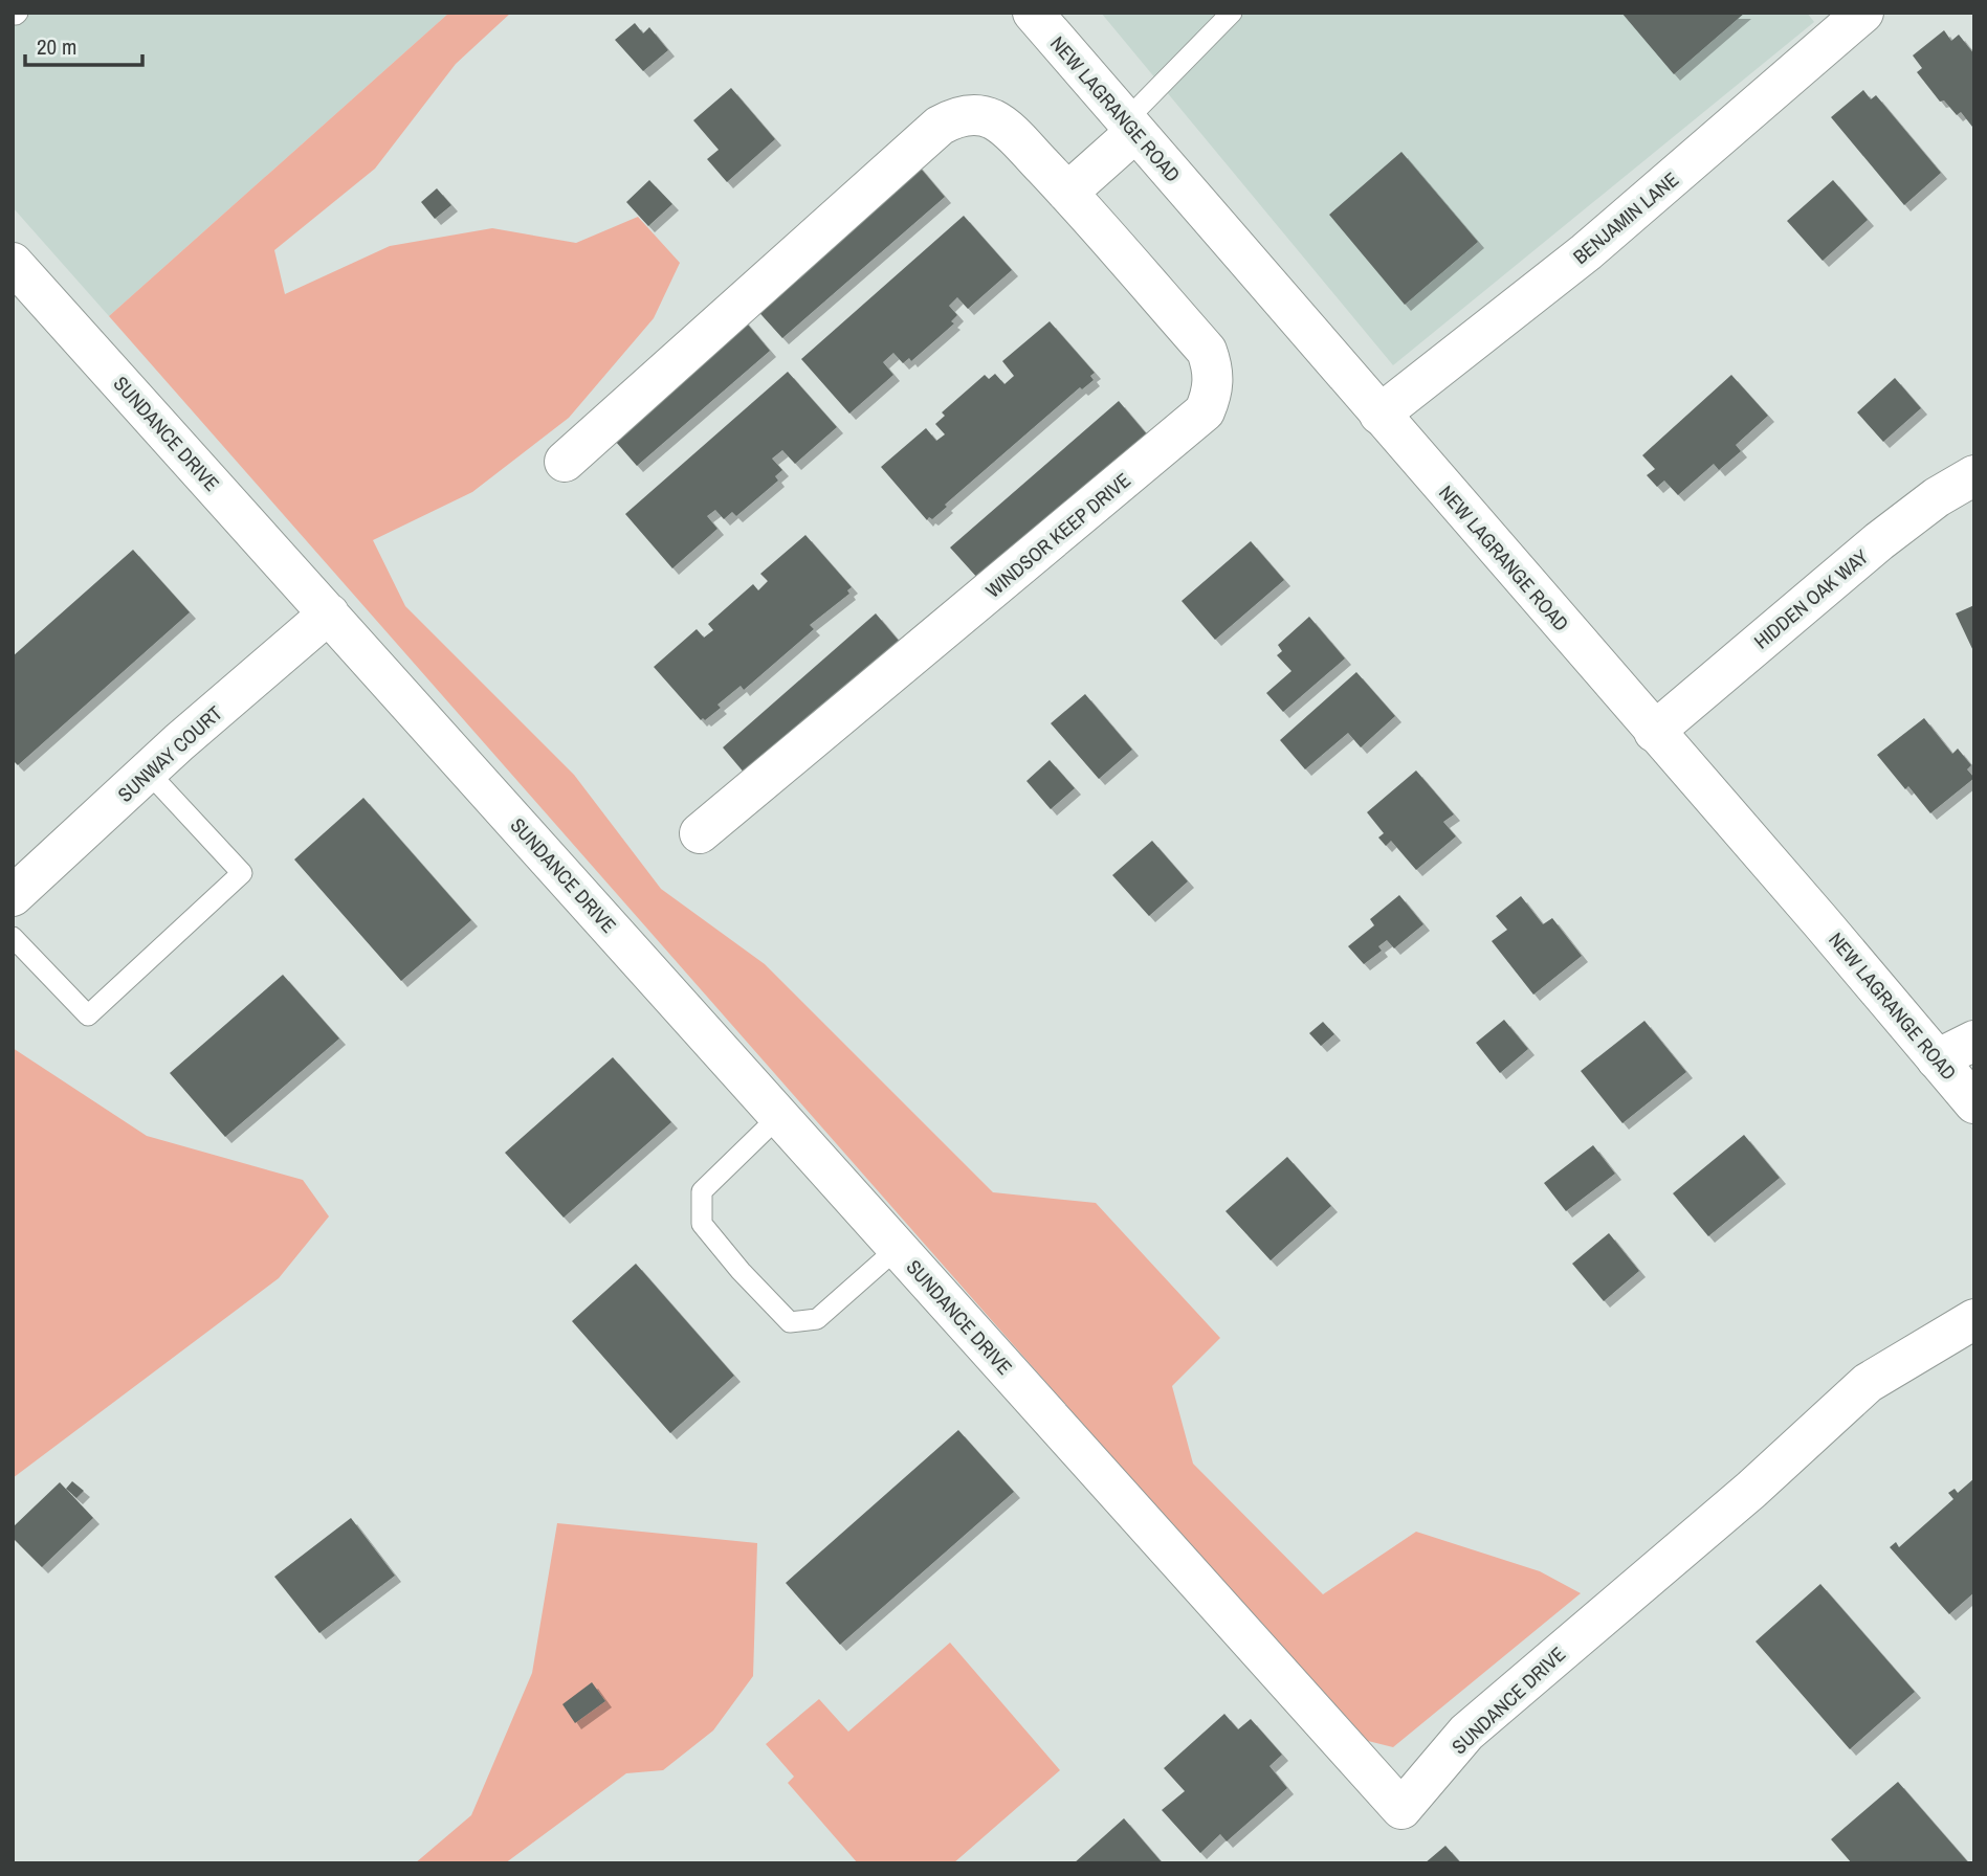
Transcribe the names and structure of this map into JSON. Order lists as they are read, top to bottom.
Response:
{
  "streets": {
    "street": [
      "NEW LAGRANGE ROAD",
      "BENJAMIN LANE",
      "SUNDANCE DRIVE",
      "WINDSOR KEEP DRIVE",
      "HIDDEN OAK WAY",
      "SUNWAY COURT"
    ]
  },
  "crossings": [
    ["NEW LAGRANGE ROAD", "BENJAMIN LANE"],
    ["NEW LAGRANGE ROAD", "HIDDEN OAK WAY"],
    ["SUNDANCE DRIVE", "SUNWAY COURT"]
  ],
  "scale_bar": "20 m"
}
